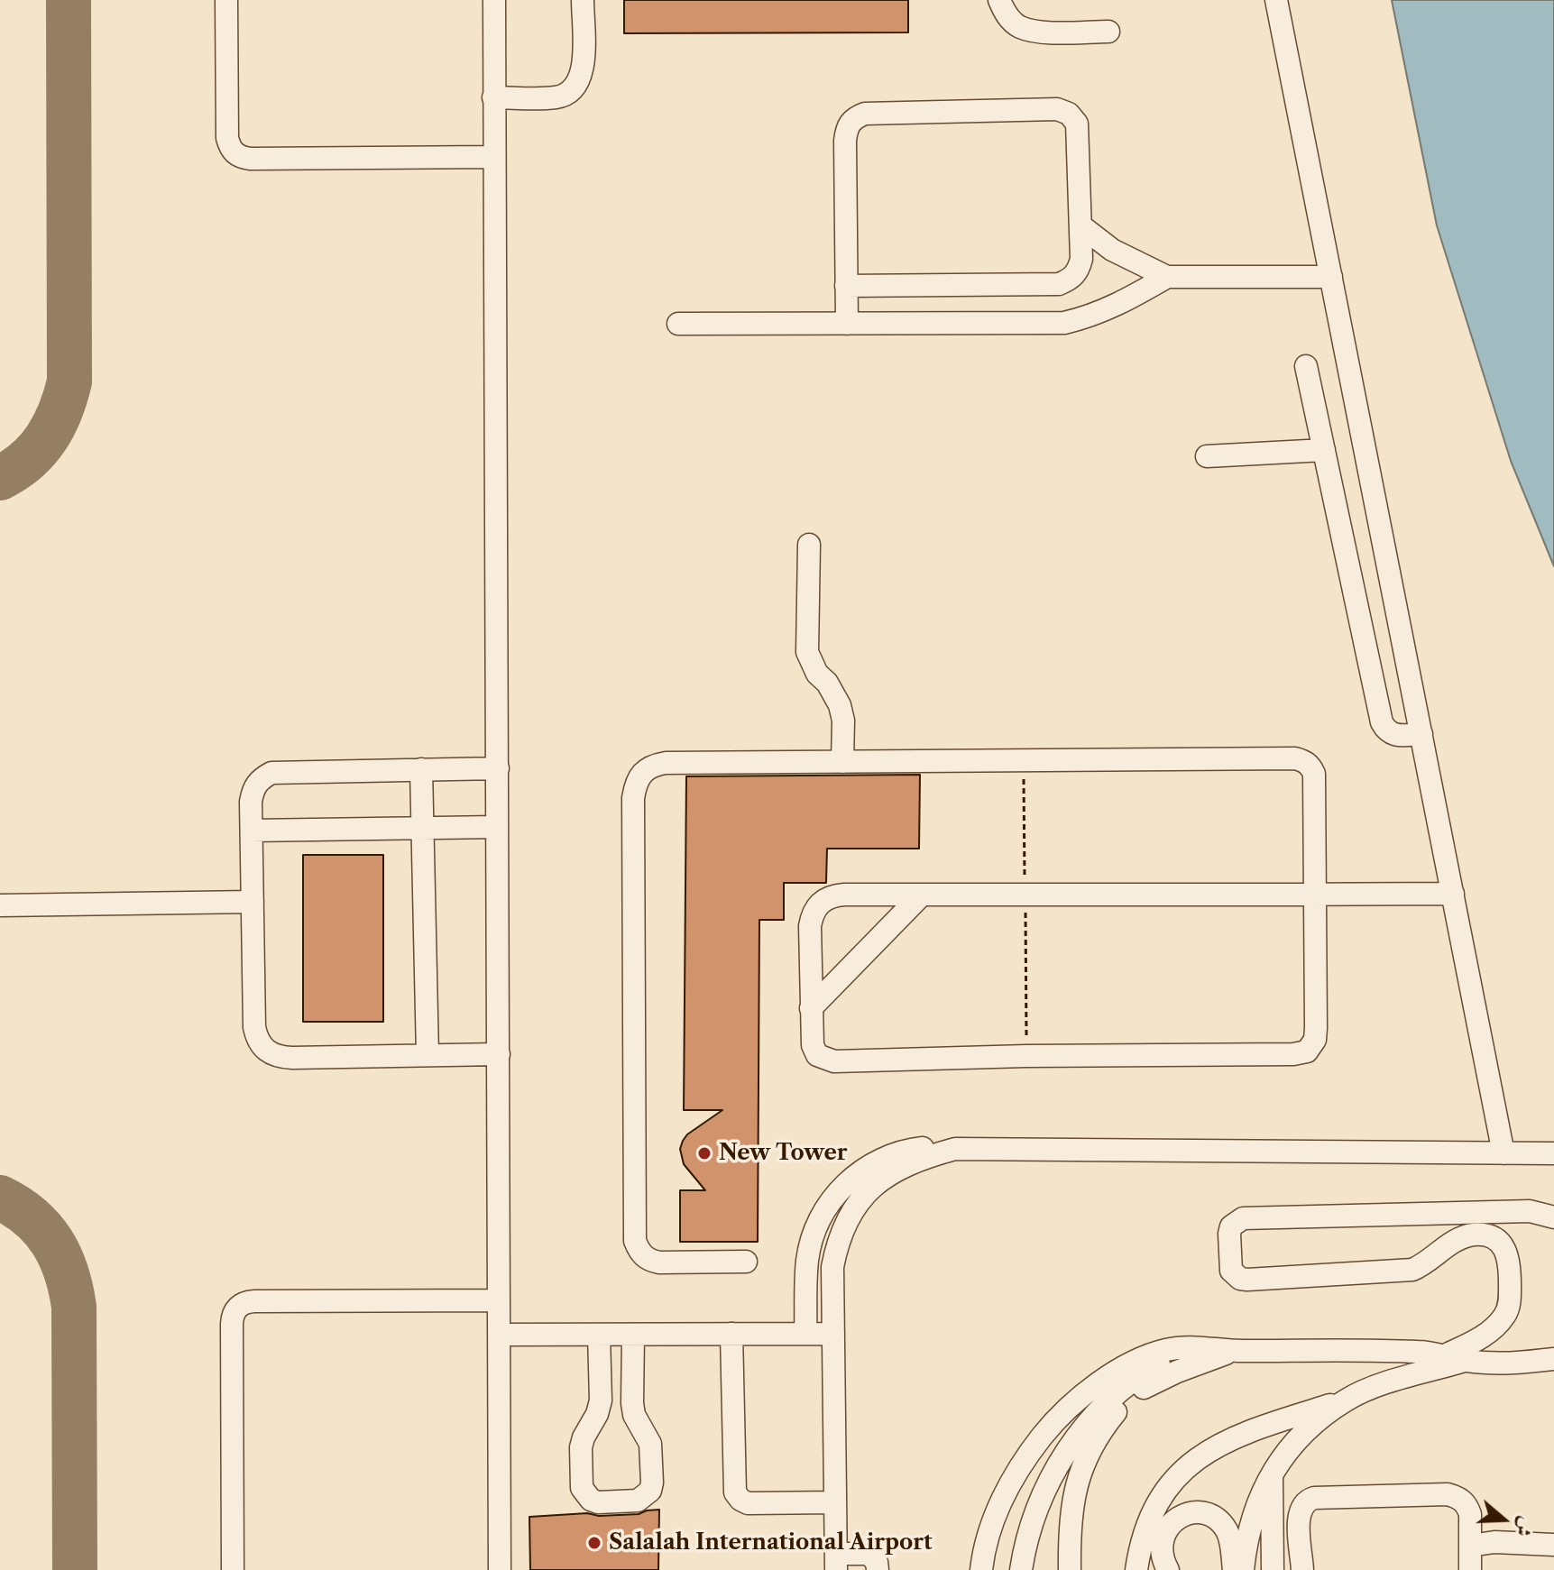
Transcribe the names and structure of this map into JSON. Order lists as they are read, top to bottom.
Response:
{
  "places": ["New Tower", "Salalah International Airport"],
  "north": "right"
}
